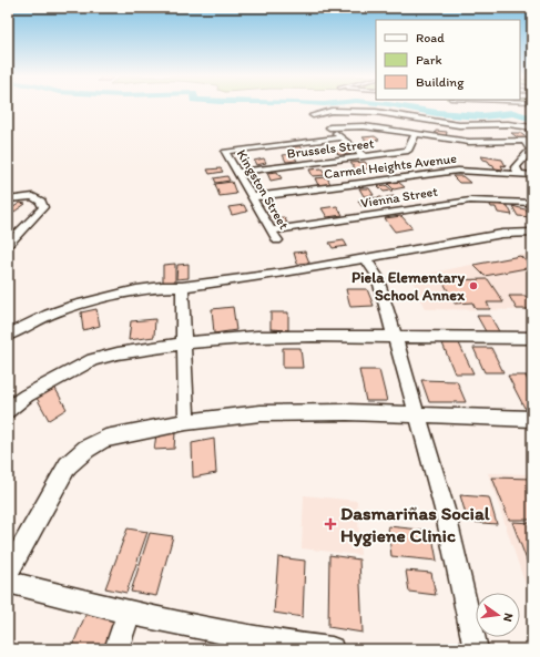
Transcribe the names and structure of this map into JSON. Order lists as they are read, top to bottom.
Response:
{
  "streets": {
    "street": [
      "Brussels Street",
      "Carmel Heights Avenue",
      "Kingston Street",
      "Vienna Street"
    ]
  },
  "crossings": [
    ["Brussels Street", "Kingston Street"],
    ["Carmel Heights Avenue", "Kingston Street"],
    ["Kingston Street", "Vienna Street"]
  ],
  "places": {
    "other": ["Piela Elementary School Annex"],
    "health": ["Dasmariñas Social Hygiene Clinic"]
  },
  "legend": ["Road", "Park", "Building"],
  "north": "right"
}
